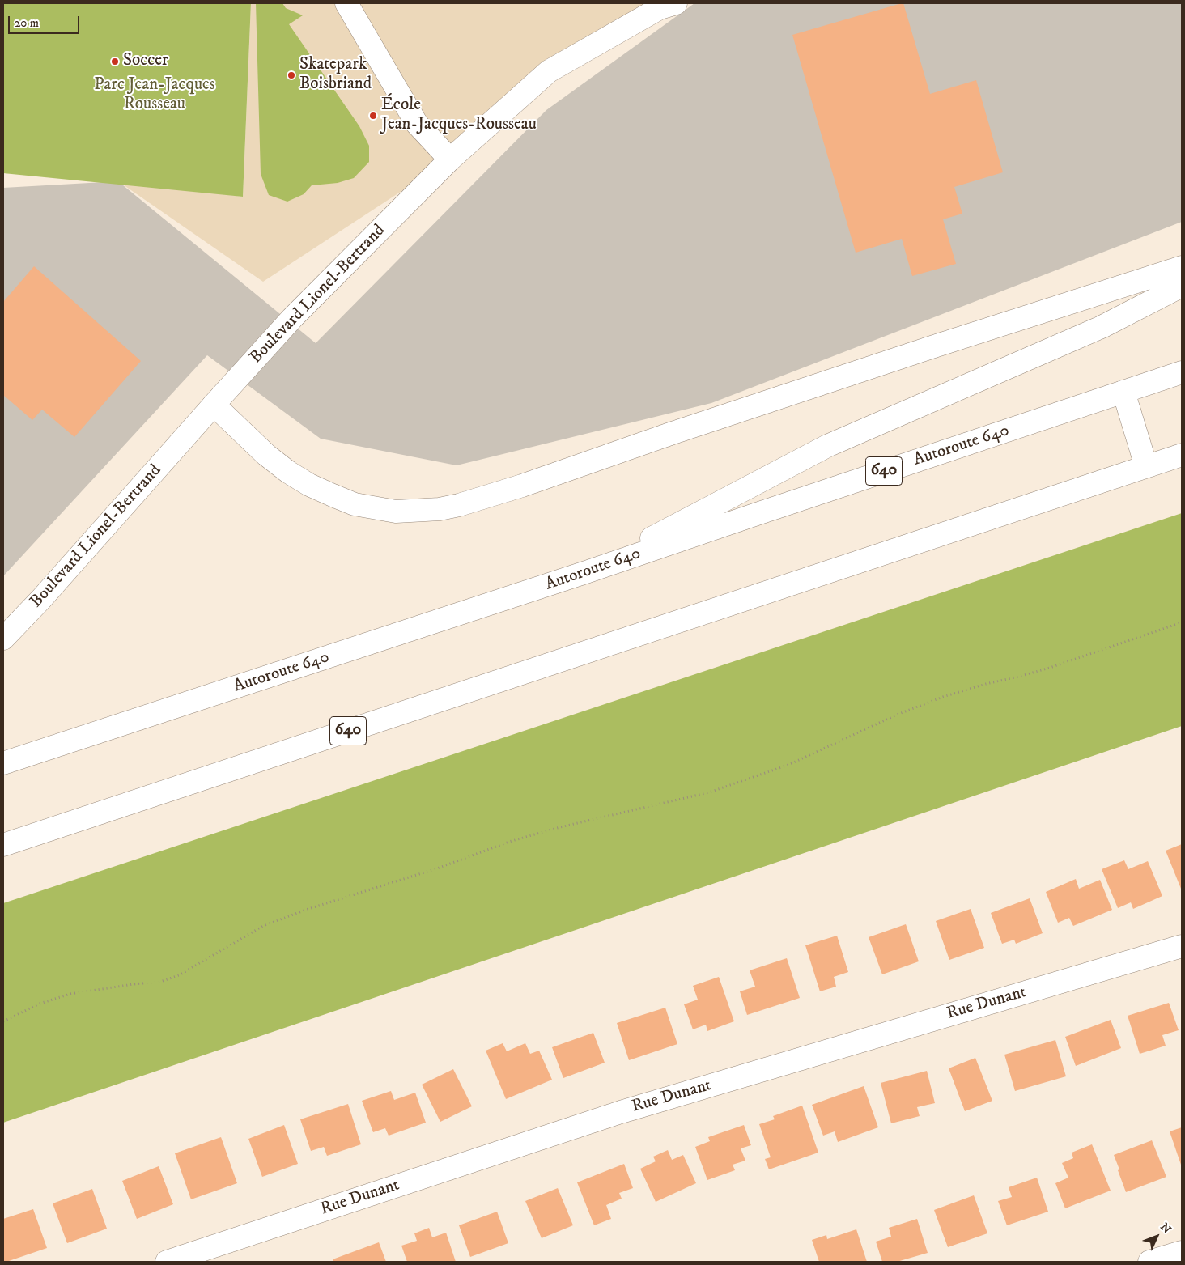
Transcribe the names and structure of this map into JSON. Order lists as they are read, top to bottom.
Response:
{
  "streets": {
    "main road": [
      "Boulevard Lionel-Bertrand",
      "Autoroute 640",
      "640",
      "Rue Dunant"
    ]
  },
  "parks": ["Parc Jean-Jacques Rousseau"],
  "places": ["Soccer", "Skatepark Boisbriand", "École Jean-Jacques-Rousseau"],
  "scale_bar": "20 m",
  "north": "top right"
}
